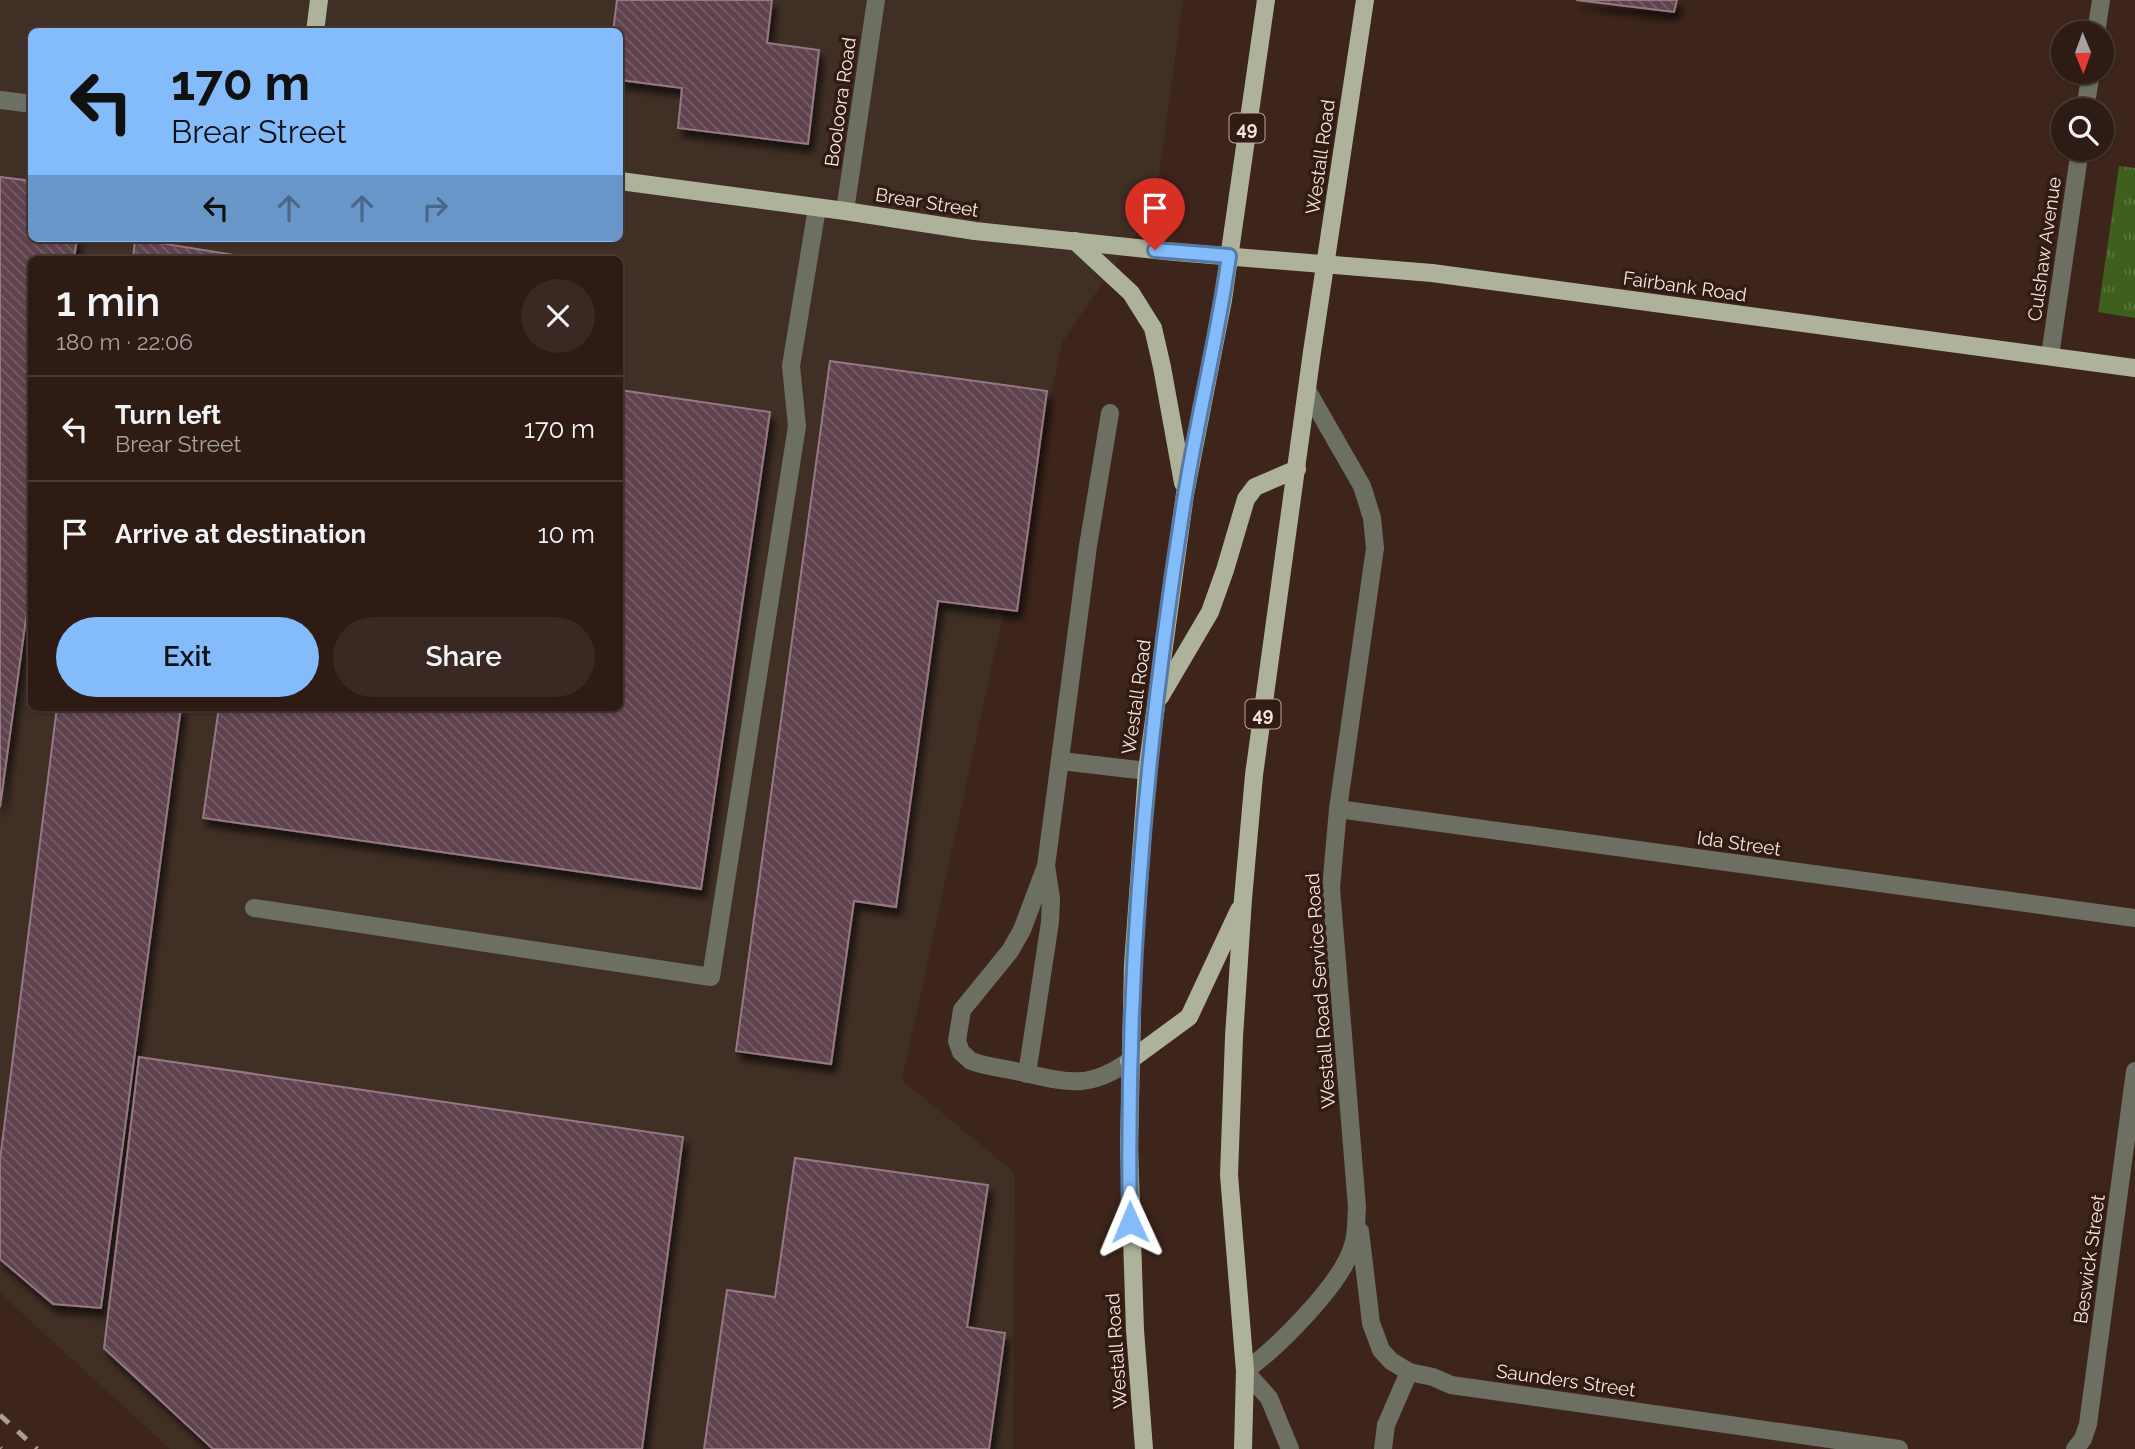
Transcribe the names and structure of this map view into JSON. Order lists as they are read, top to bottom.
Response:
{
  "streets": {
    "main road": [
      "49",
      "Westall Road",
      "Brear Street",
      "Fairbank Road"
    ],
    "street": [
      "Booloora Road",
      "Culshaw Avenue",
      "Ida Street",
      "Westall Road Service Road",
      "Beswick Street",
      "Saunders Street"
    ]
  },
  "crossings": [
    ["Booloora Road", "Brear Street"],
    ["Westall Road", "Brear Street"],
    ["Westall Road", "Fairbank Road"],
    ["Westall Road", "Westall Road Service Road"],
    ["Brear Street", "Fairbank Road"],
    ["Culshaw Avenue", "Fairbank Road"],
    ["Ida Street", "Westall Road Service Road"],
    ["Westall Road Service Road", "Saunders Street"]
  ],
  "north": "bottom",
  "page": {
    "turn": ["170 m", "Brear Street"],
    "heading": ["1 min", "180 m · 22:06"],
    "list": [
      {
        "name": "Turn left",
        "note": "Brear Street",
        "value": "170 m"
      },
      {
        "name": "Arrive at destination",
        "value": "10 m"
      }
    ],
    "buttons": ["Exit", "Share"]
  }
}
